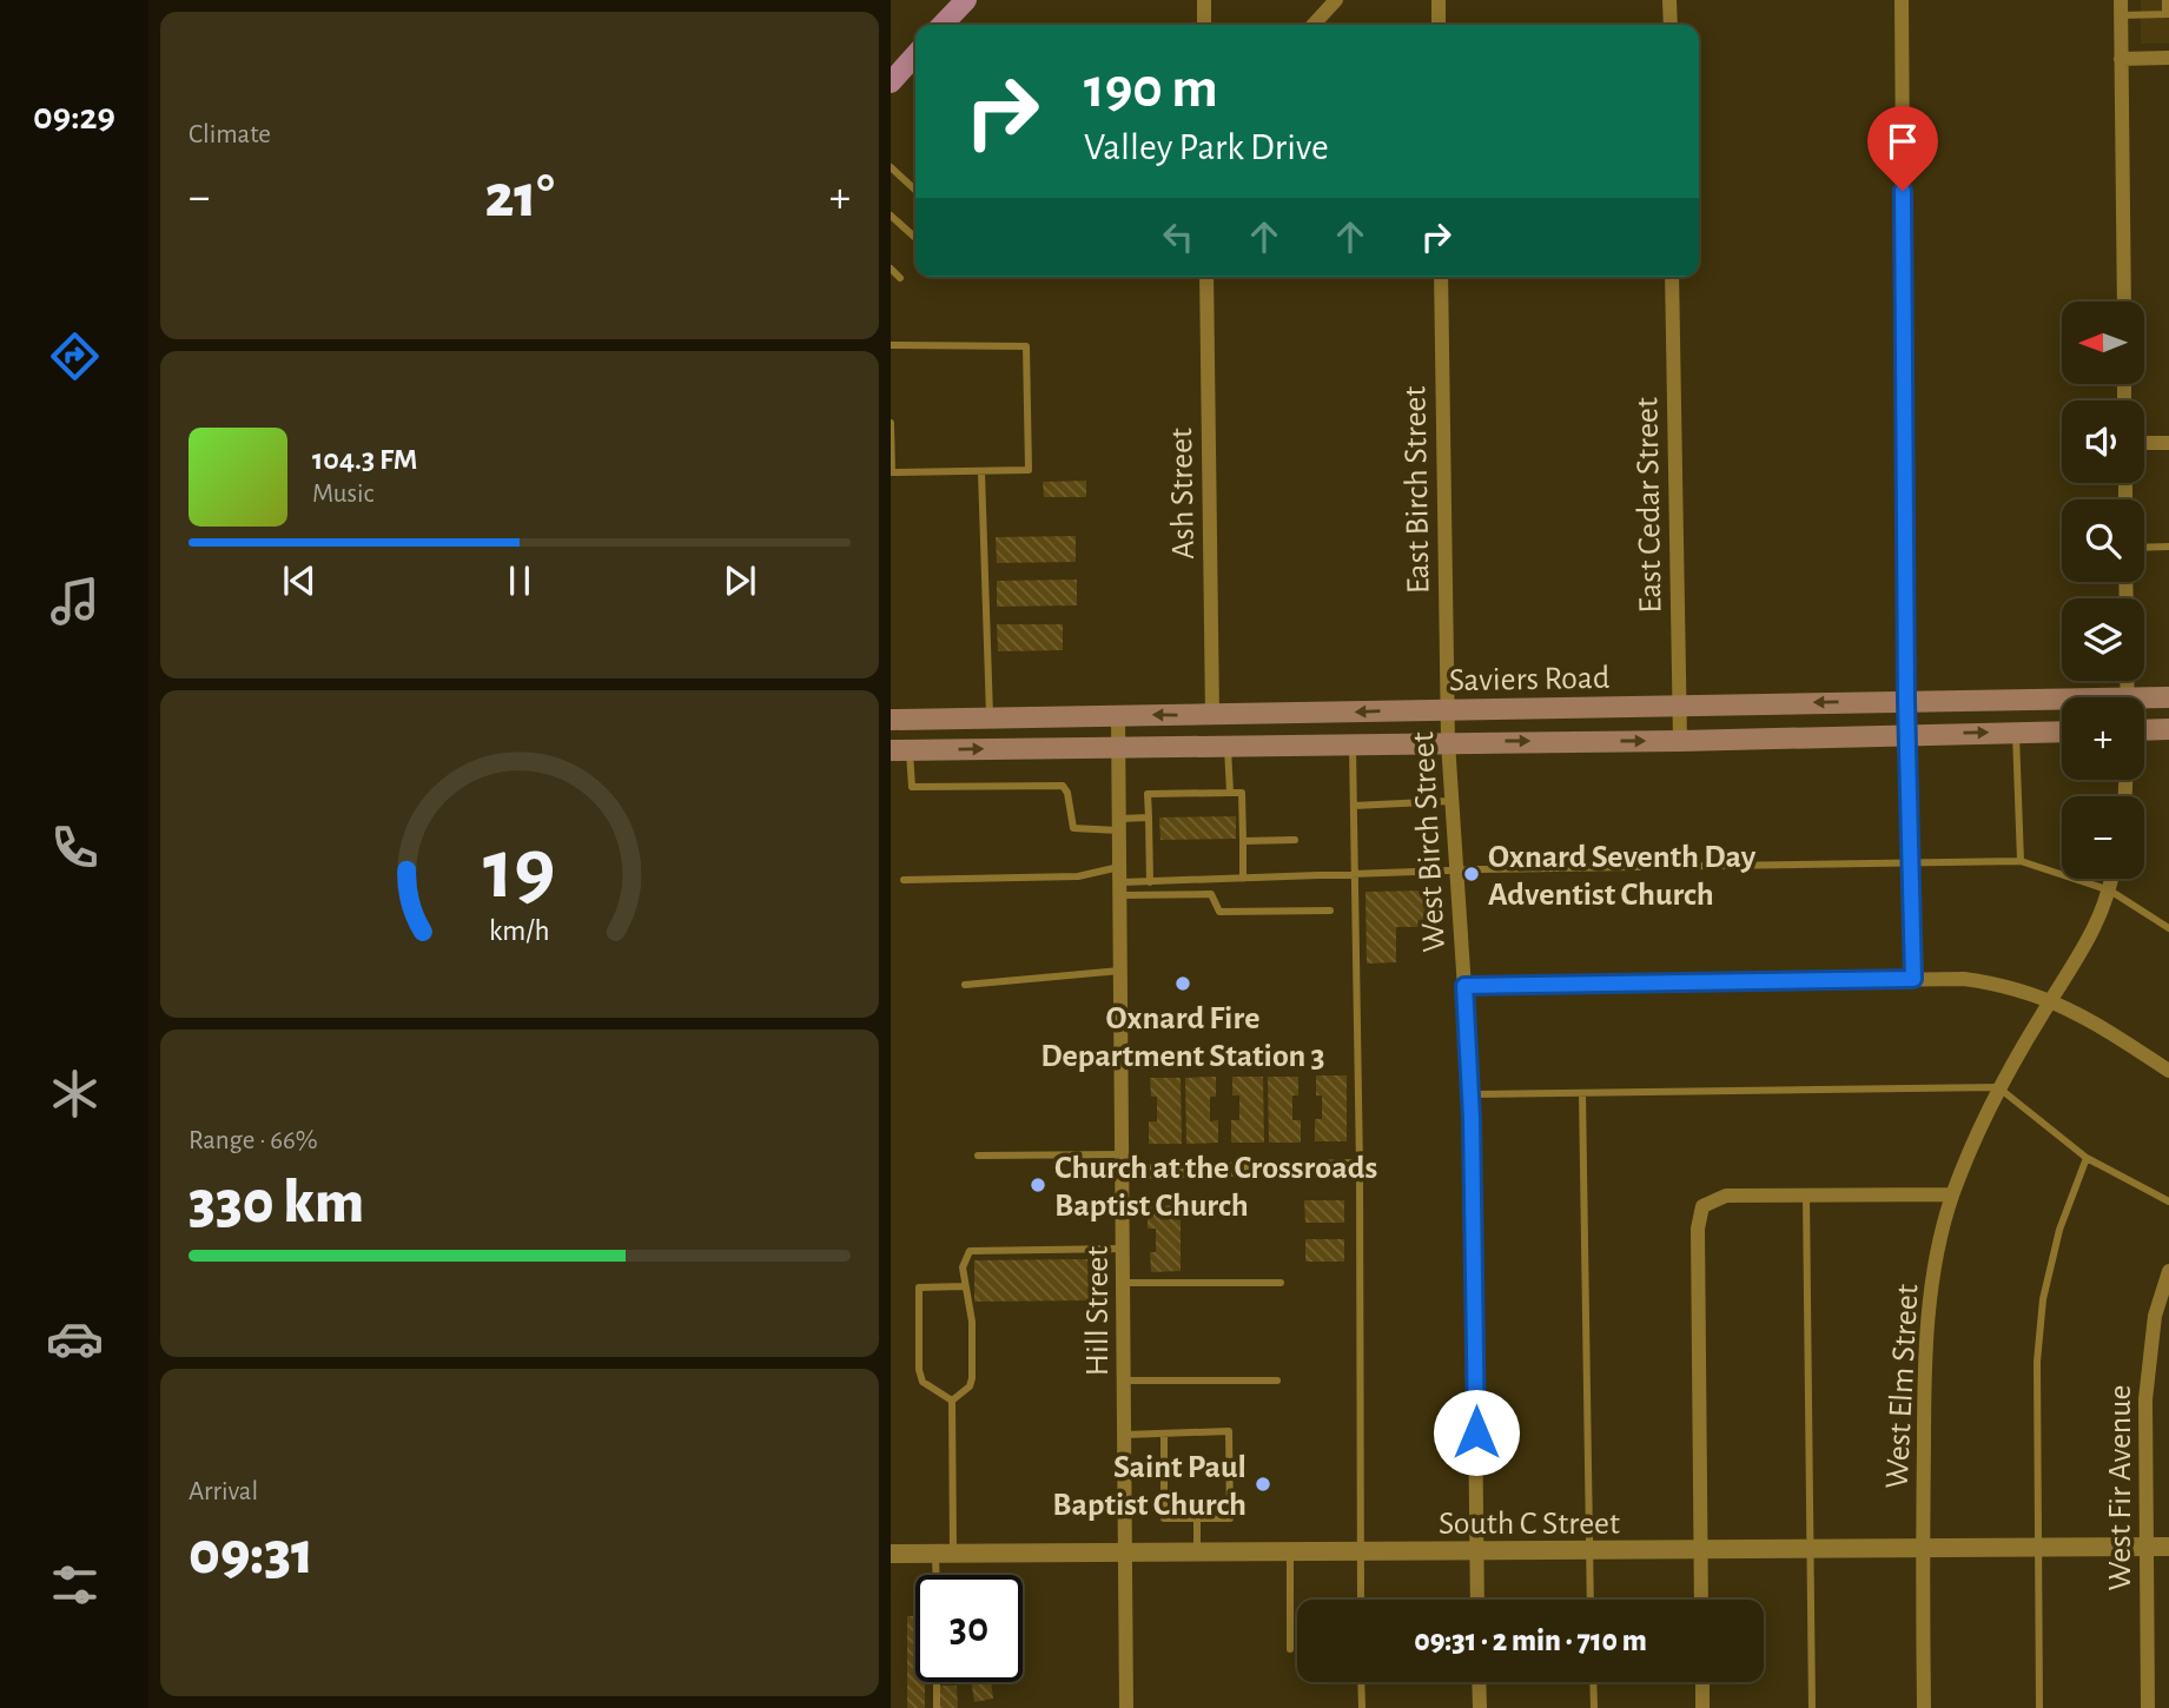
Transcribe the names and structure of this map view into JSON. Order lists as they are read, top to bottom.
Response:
{
  "streets": {
    "main road": ["Saviers Road"],
    "street": [
      "East Birch Street",
      "Ash Street",
      "East Cedar Street",
      "West Birch Street",
      "Hill Street",
      "West Elm Street",
      "West Fir Avenue",
      "South C Street"
    ]
  },
  "crossings": [
    ["East Birch Street", "Saviers Road"],
    ["East Birch Street", "West Birch Street"],
    ["Ash Street", "Saviers Road"],
    ["East Cedar Street", "Saviers Road"],
    ["Saviers Road", "West Birch Street"],
    ["Saviers Road", "Hill Street"],
    ["West Birch Street", "South C Street"],
    ["Hill Street", "South C Street"],
    ["West Elm Street", "South C Street"],
    ["West Fir Avenue", "South C Street"]
  ],
  "places": [
    "Oxnard Seventh Day Adventist Church",
    "Oxnard Fire Department Station 3",
    "Church at the Crossroads Baptist Church",
    "Saint Paul Baptist Church"
  ],
  "north": "left",
  "page": {
    "tabs": "09:29",
    "tile": [
      "Climate",
      ["Range · 66%", "330 km"],
      ["Arrival", "09:31"]
    ],
    "turn": ["190 m", "Valley Park Drive"],
    "heat": ["−", "21°", "+"],
    "map_buttons": ["+", "−"],
    "song": ["104.3 FM", "Music"],
    "limit": "30",
    "trip": "09:31 · 2 min · 710 m",
    "gauge": ["19", "km/h"]
  }
}
